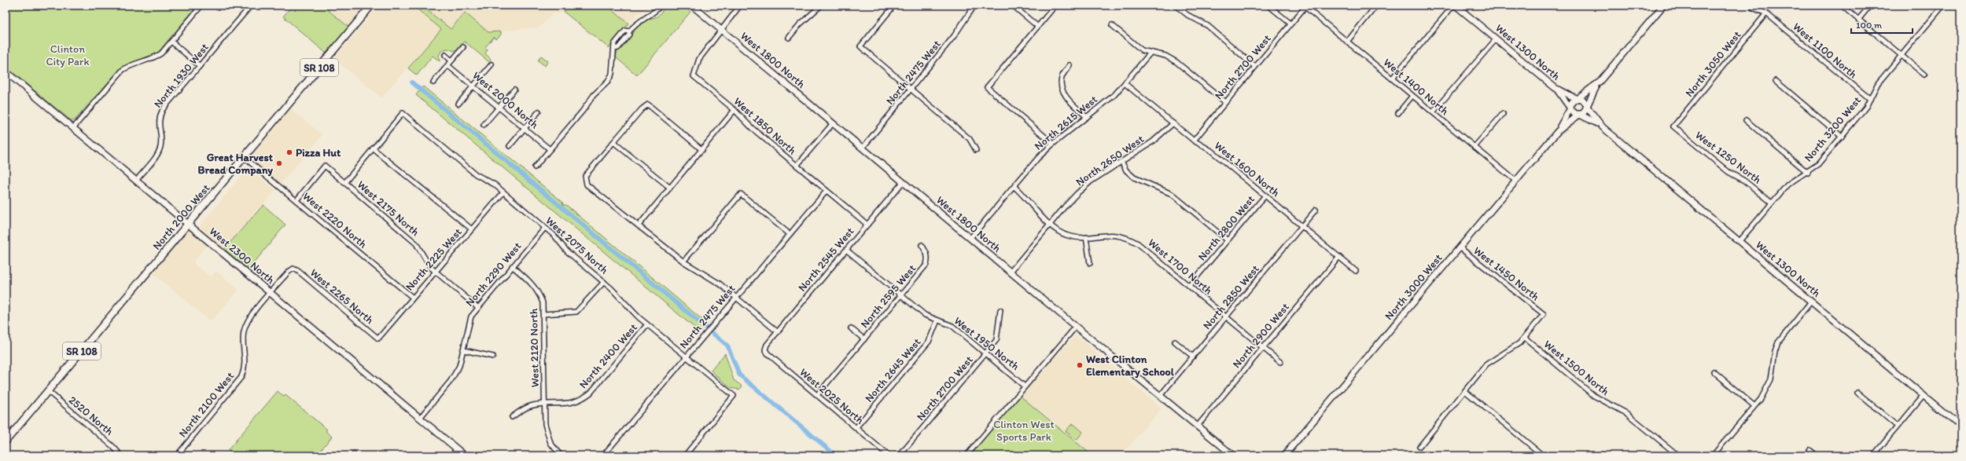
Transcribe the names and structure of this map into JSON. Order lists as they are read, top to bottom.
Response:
{
  "streets": {
    "main road": [
      "West 1300 North",
      "West 1800 North",
      "SR 108",
      "North 2000 West",
      "West 2300 North",
      "North 3000 West"
    ],
    "street": [
      "West 1100 North",
      "North 3050 West",
      "North 2700 West",
      "North 2475 West",
      "North 1930 West",
      "West 1400 North",
      "West 2000 North",
      "North 2615 West",
      "West 1850 North",
      "North 3200 West",
      "West 1250 North",
      "North 2650 West",
      "West 1600 North",
      "West 2175 North",
      "West 2220 North",
      "North 2800 West",
      "West 2075 North",
      "North 2225 West",
      "North 2545 West",
      "West 1700 North",
      "West 1450 North",
      "North 2290 West",
      "West 2265 North",
      "North 2595 West",
      "North 2850 West",
      "North 2900 West",
      "West 1950 North",
      "West 2120 North",
      "North 2400 West",
      "West 1500 North",
      "North 2645 West",
      "West 2025 North",
      "North 2100 West",
      "2520 North"
    ]
  },
  "crossings": [
    ["West 1100 North", "North 3050 West"],
    ["West 1100 North", "North 3200 West"],
    ["West 1300 North", "North 3200 West"],
    ["West 1300 North", "North 3000 West"],
    ["West 1800 North", "North 2475 West"],
    ["West 1800 North", "North 2615 West"],
    ["West 1800 North", "West 1850 North"],
    ["West 1800 North", "North 2650 West"],
    ["West 1800 North", "North 2545 West"],
    ["West 1800 North", "North 2850 West"],
    ["West 1800 North", "North 2900 West"],
    ["North 3050 West", "West 1250 North"],
    ["North 2700 West", "West 1400 North"],
    ["North 2700 West", "West 1600 North"],
    ["North 2700 West", "West 1950 North"],
    ["North 2475 West", "West 1850 North"],
    ["North 2475 West", "West 2075 North"],
    ["North 1930 West", "West 2300 North"],
    ["West 1400 North", "North 3000 West"],
    ["North 2615 West", "West 1600 North"],
    ["North 2615 West", "West 1700 North"],
    ["West 1850 North", "North 2545 West"],
    ["North 3200 West", "West 1250 North"],
    ["North 2650 West", "West 1600 North"],
    ["North 2650 West", "West 1700 North"],
    ["West 1600 North", "North 2800 West"],
    ["West 1600 North", "North 2850 West"],
    ["West 1600 North", "North 2900 West"],
    ["West 2175 North", "West 2220 North"],
    ["West 2175 North", "North 2225 West"],
    ["West 2175 North", "North 2290 West"],
    ["North 2000 West", "West 2220 North"],
    ["North 2000 West", "West 2300 North"],
    ["North 2000 West", "2520 North"],
    ["West 2220 North", "North 2225 West"],
    ["North 2800 West", "West 1700 North"],
    ["West 2075 North", "North 2225 West"],
    ["West 2075 North", "North 2290 West"],
    ["West 2075 North", "North 2400 West"],
    ["West 2300 North", "North 2290 West"],
    ["West 2300 North", "North 2100 West"],
    ["North 2225 West", "West 2265 North"],
    ["North 2545 West", "West 1950 North"],
    ["North 2545 West", "West 2025 North"],
    ["West 1700 North", "North 2850 West"],
    ["West 1700 North", "North 2900 West"],
    ["West 1450 North", "North 3000 West"],
    ["West 1450 North", "West 1500 North"],
    ["North 2290 West", "West 2120 North"],
    ["West 2265 North", "North 2100 West"],
    ["North 2595 West", "West 1950 North"],
    ["North 2595 West", "West 2025 North"],
    ["West 1950 North", "North 2645 West"],
    ["West 2120 North", "North 2400 West"],
    ["North 2645 West", "West 2025 North"]
  ],
  "parks": ["Clinton City Park", "Clinton West Sports Park"],
  "places": ["Pizza Hut", "Great Harvest Bread Company", "West Clinton Elementary School"],
  "scale_bar": "100 m"
}
